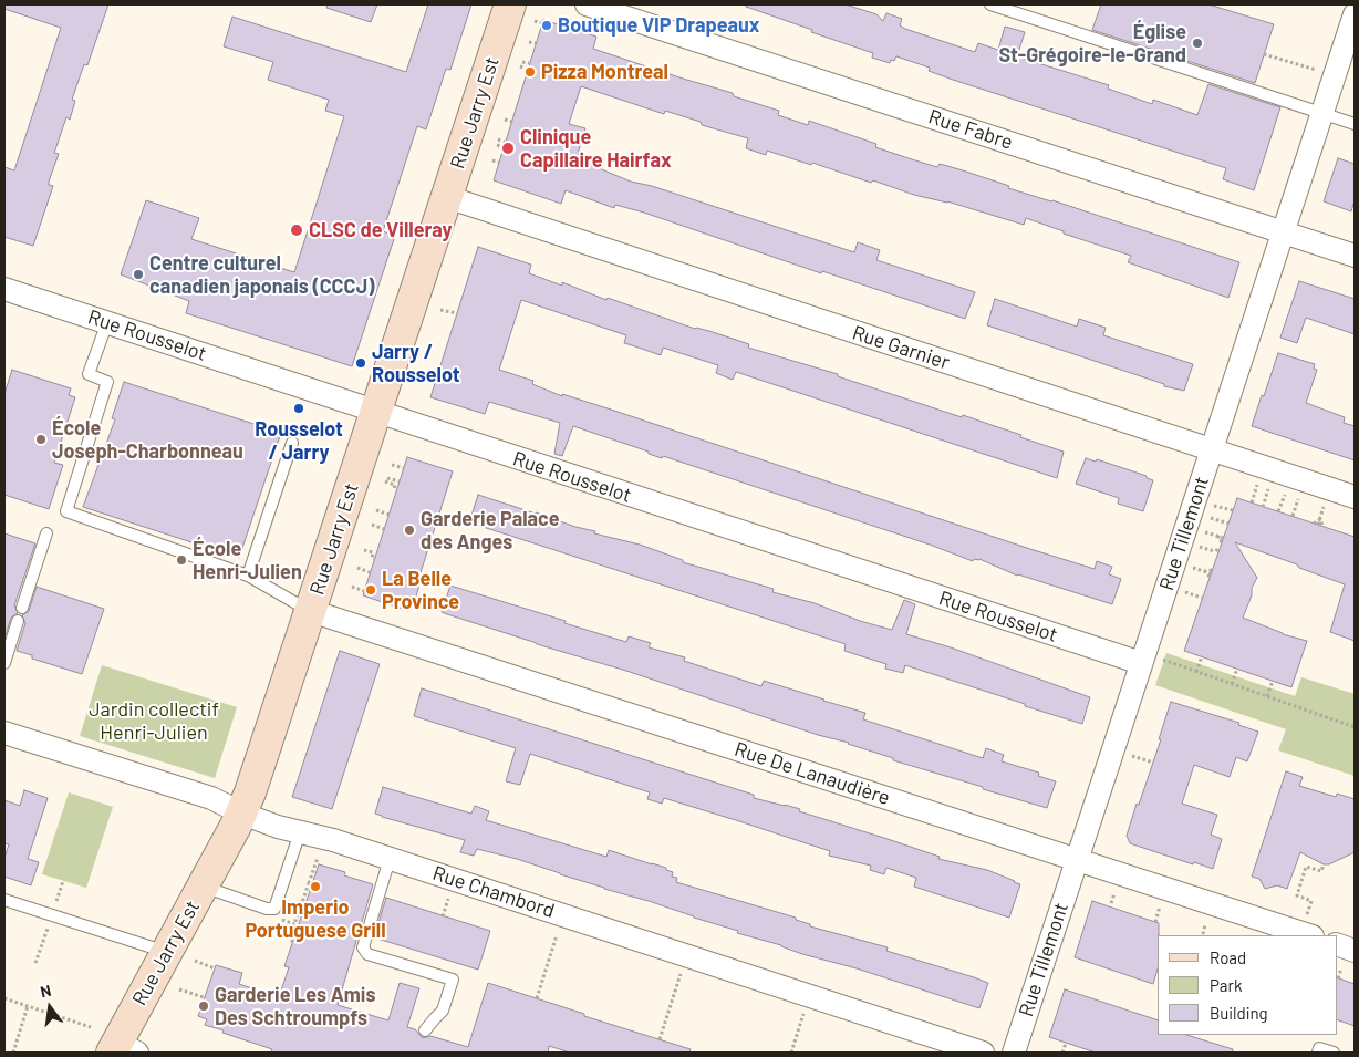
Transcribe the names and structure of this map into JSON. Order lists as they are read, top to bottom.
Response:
{
  "streets": {
    "main road": ["Rue Jarry Est"],
    "street": [
      "Rue Fabre",
      "Rue Rousselot",
      "Rue Garnier",
      "Rue Tillemont",
      "Rue De Lanaudière",
      "Rue Chambord"
    ]
  },
  "crossings": [
    ["Rue Jarry Est", "Rue Rousselot"],
    ["Rue Jarry Est", "Rue Garnier"],
    ["Rue Jarry Est", "Rue De Lanaudière"],
    ["Rue Jarry Est", "Rue Chambord"],
    ["Rue Fabre", "Rue Tillemont"],
    ["Rue Rousselot", "Rue Tillemont"],
    ["Rue Garnier", "Rue Tillemont"],
    ["Rue Tillemont", "Rue De Lanaudière"]
  ],
  "parks": ["Jardin collectif Henri-Julien"],
  "places": [
    "Boutique VIP Drapeaux",
    "Église St-Grégoire-le-Grand",
    "Pizza Montreal",
    "Clinique Capillaire Hairfax",
    "CLSC de Villeray",
    "Centre culturel canadien japonais (CCCJ)",
    "Jarry / Rousselot",
    "Rousselot / Jarry",
    "École Joseph-Charbonneau",
    "Garderie Palace des Anges",
    "École Henri-Julien",
    "La Belle Province",
    "Imperio Portuguese Grill",
    "Garderie Les Amis Des Schtroumpfs"
  ],
  "legend": ["Road", "Park", "Building"],
  "north": "top"
}
